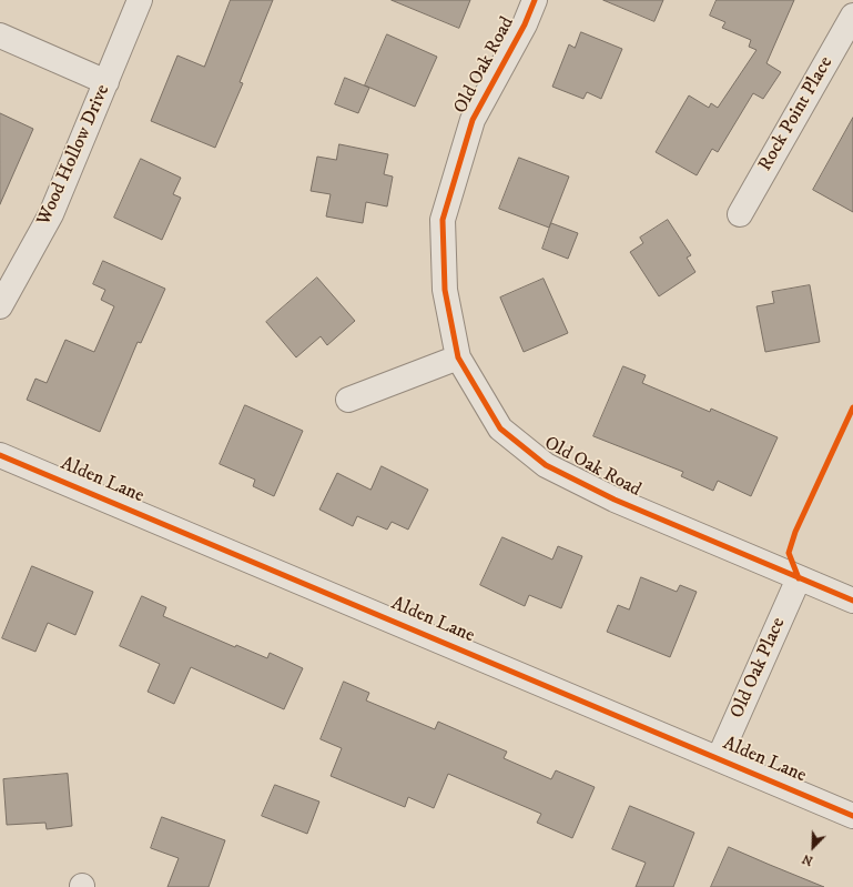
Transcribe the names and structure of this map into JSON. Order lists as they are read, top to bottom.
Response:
{
  "streets": {
    "street": [
      "Old Oak Road",
      "Rock Point Place",
      "Wood Hollow Drive",
      "Alden Lane",
      "Old Oak Place"
    ]
  },
  "crossings": [
    ["Old Oak Road", "Old Oak Place"],
    ["Alden Lane", "Old Oak Place"]
  ],
  "north": "bottom left"
}
